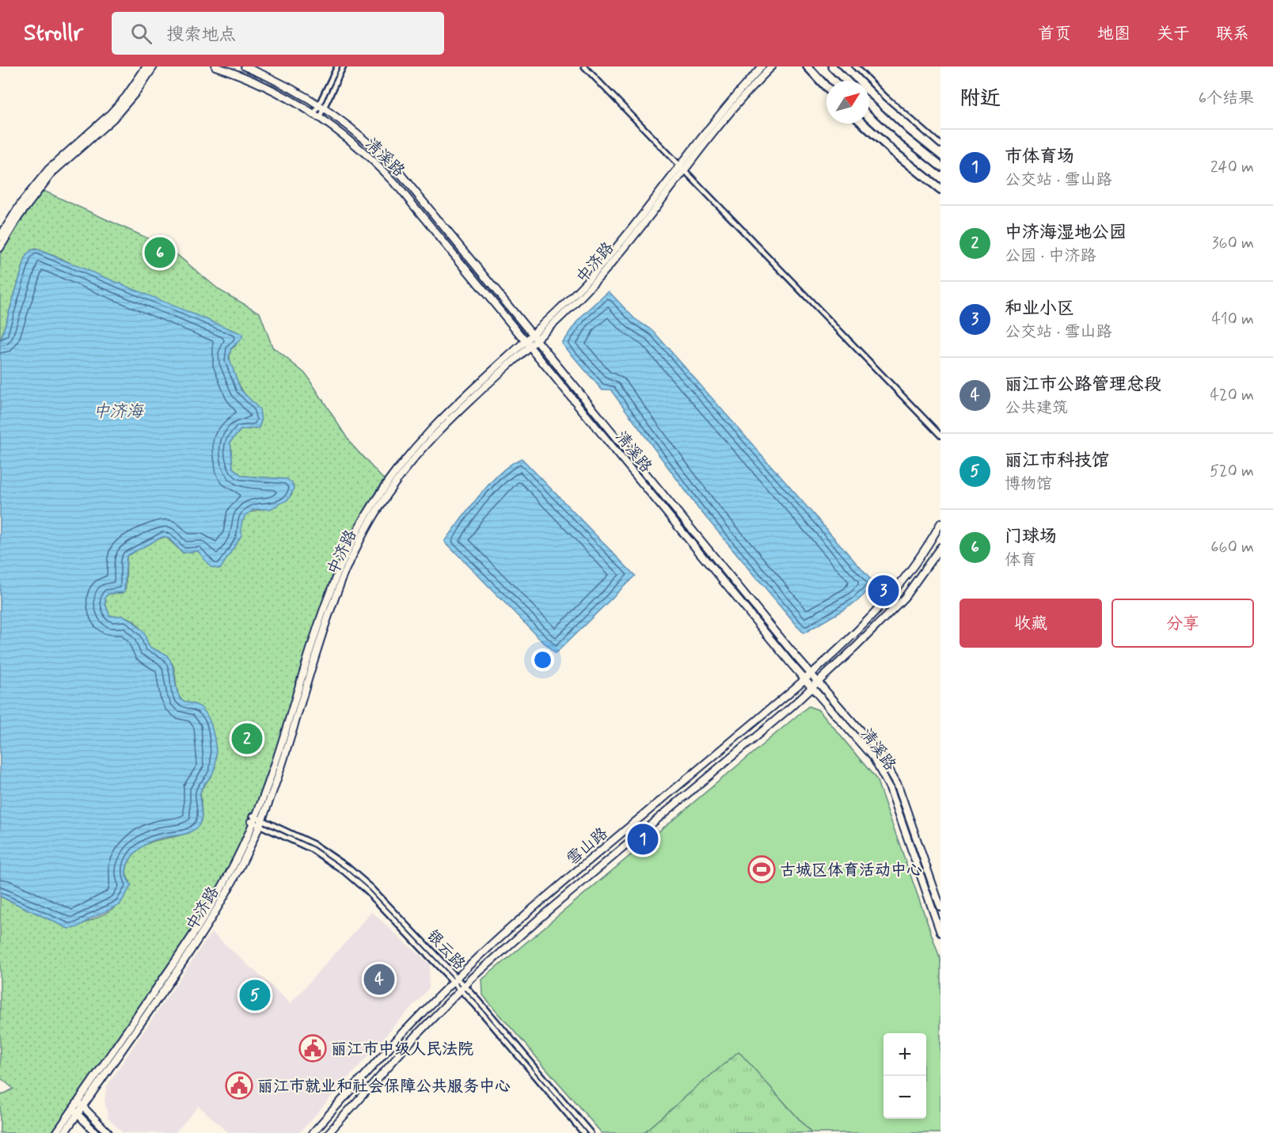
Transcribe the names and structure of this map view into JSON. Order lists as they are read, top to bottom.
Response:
{
  "streets": {
    "street": [
      "清溪路",
      "中济路",
      "雪山路",
      "银云路"
    ]
  },
  "crossings": [
    ["清溪路", "中济路"],
    ["清溪路", "雪山路"],
    ["中济路", "银云路"],
    ["雪山路", "银云路"]
  ],
  "water": ["中济海"],
  "places": {
    "sports": ["古城区体育活动中心"],
    "public building": ["丽江市中级人民法院", "丽江市就业和社会保障公共服务中心"]
  },
  "north": "top right",
  "page": {
    "header": "Strollr",
    "search": "搜索地点",
    "nav": [
      "首页",
      "地图",
      "关于",
      "联系"
    ],
    "heading": ["附近", "6个结果"],
    "list": [
      {
        "mark": "1",
        "name": "市体育场",
        "note": "公交站 · 雪山路",
        "value": "240 m"
      },
      {
        "mark": "2",
        "name": "中济海湿地公园",
        "note": "公园 · 中济路",
        "value": "360 m"
      },
      {
        "mark": "3",
        "name": "和业小区",
        "note": "公交站 · 雪山路",
        "value": "410 m"
      },
      {
        "mark": "4",
        "name": "丽江市公路管理总段",
        "note": "公共建筑",
        "value": "420 m"
      },
      {
        "mark": "5",
        "name": "丽江市科技馆",
        "note": "博物馆",
        "value": "520 m"
      },
      {
        "mark": "6",
        "name": "门球场",
        "note": "体育",
        "value": "660 m"
      }
    ],
    "pins": [
      "6",
      "3",
      "2",
      "1",
      "4",
      "5"
    ],
    "buttons": ["收藏", "分享"],
    "map_buttons": ["+", "−"]
  }
}
